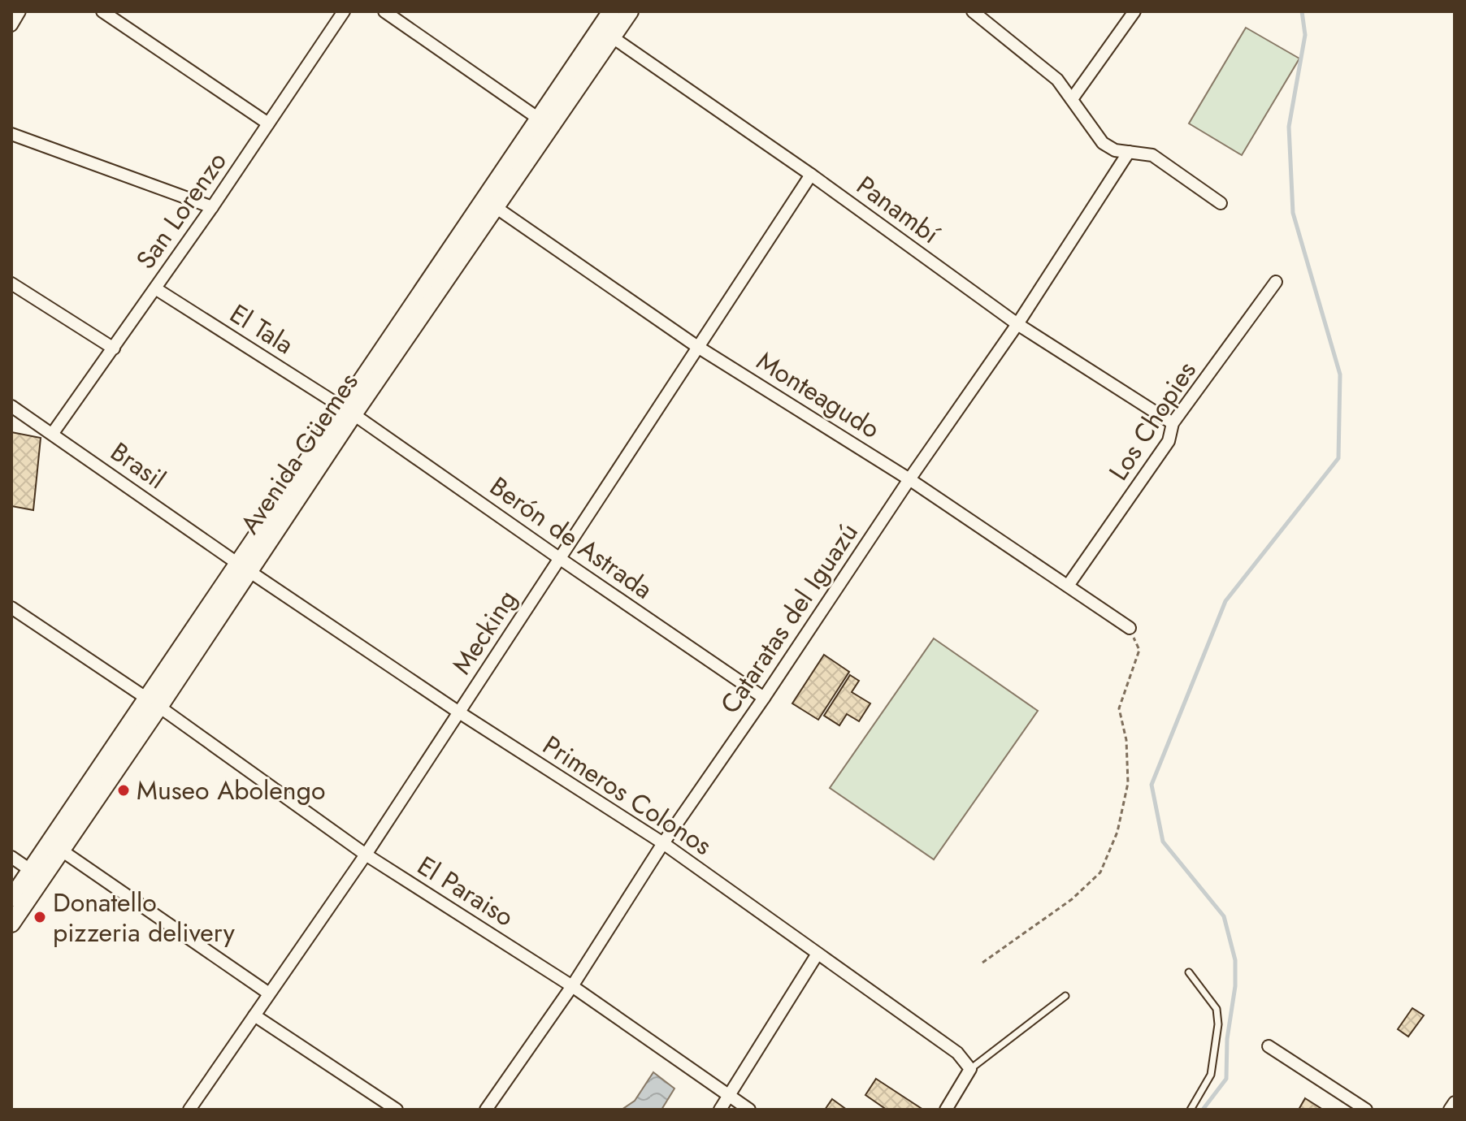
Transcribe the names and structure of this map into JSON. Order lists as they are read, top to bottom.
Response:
{
  "streets": {
    "main road": ["Avenida Güemes"],
    "street": [
      "Panambí",
      "San Lorenzo",
      "El Tala",
      "Monteagudo",
      "Los Chopies",
      "Brasil",
      "Berón de Astrada",
      "Cataratas del Iguazú",
      "Mecking",
      "Primeros Colonos",
      "El Paraiso"
    ]
  },
  "crossings": [
    ["Panambí", "Los Chopies"],
    ["Panambí", "Avenida Güemes"],
    ["Panambí", "Cataratas del Iguazú"],
    ["Panambí", "Mecking"],
    ["San Lorenzo", "El Tala"],
    ["San Lorenzo", "Brasil"],
    ["El Tala", "Avenida Güemes"],
    ["El Tala", "Berón de Astrada"],
    ["Monteagudo", "Los Chopies"],
    ["Monteagudo", "Avenida Güemes"],
    ["Monteagudo", "Cataratas del Iguazú"],
    ["Monteagudo", "Mecking"],
    ["Avenida Güemes", "Brasil"],
    ["Avenida Güemes", "Berón de Astrada"],
    ["Avenida Güemes", "Primeros Colonos"],
    ["Avenida Güemes", "El Paraiso"],
    ["Brasil", "Primeros Colonos"],
    ["Berón de Astrada", "Cataratas del Iguazú"],
    ["Berón de Astrada", "Mecking"],
    ["Cataratas del Iguazú", "Primeros Colonos"],
    ["Cataratas del Iguazú", "El Paraiso"],
    ["Mecking", "Primeros Colonos"],
    ["Mecking", "El Paraiso"]
  ],
  "places": ["Museo Abolengo", "Donatello pizzeria delivery"]
}
